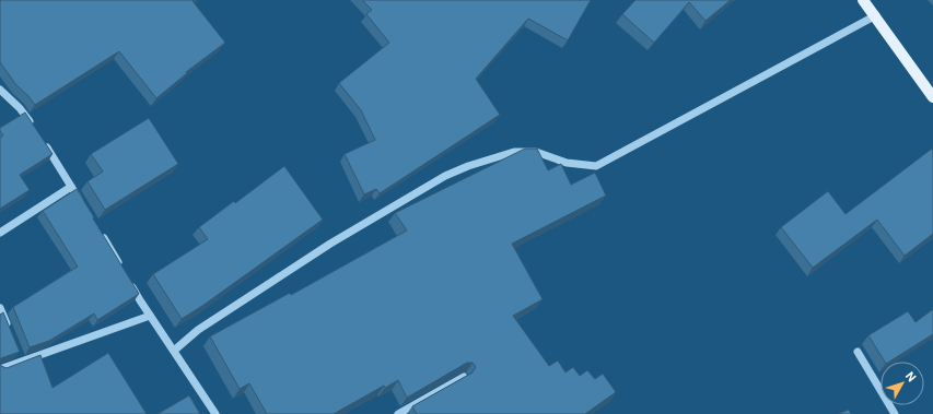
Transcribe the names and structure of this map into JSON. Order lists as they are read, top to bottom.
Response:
{
  "north": "top right"
}
